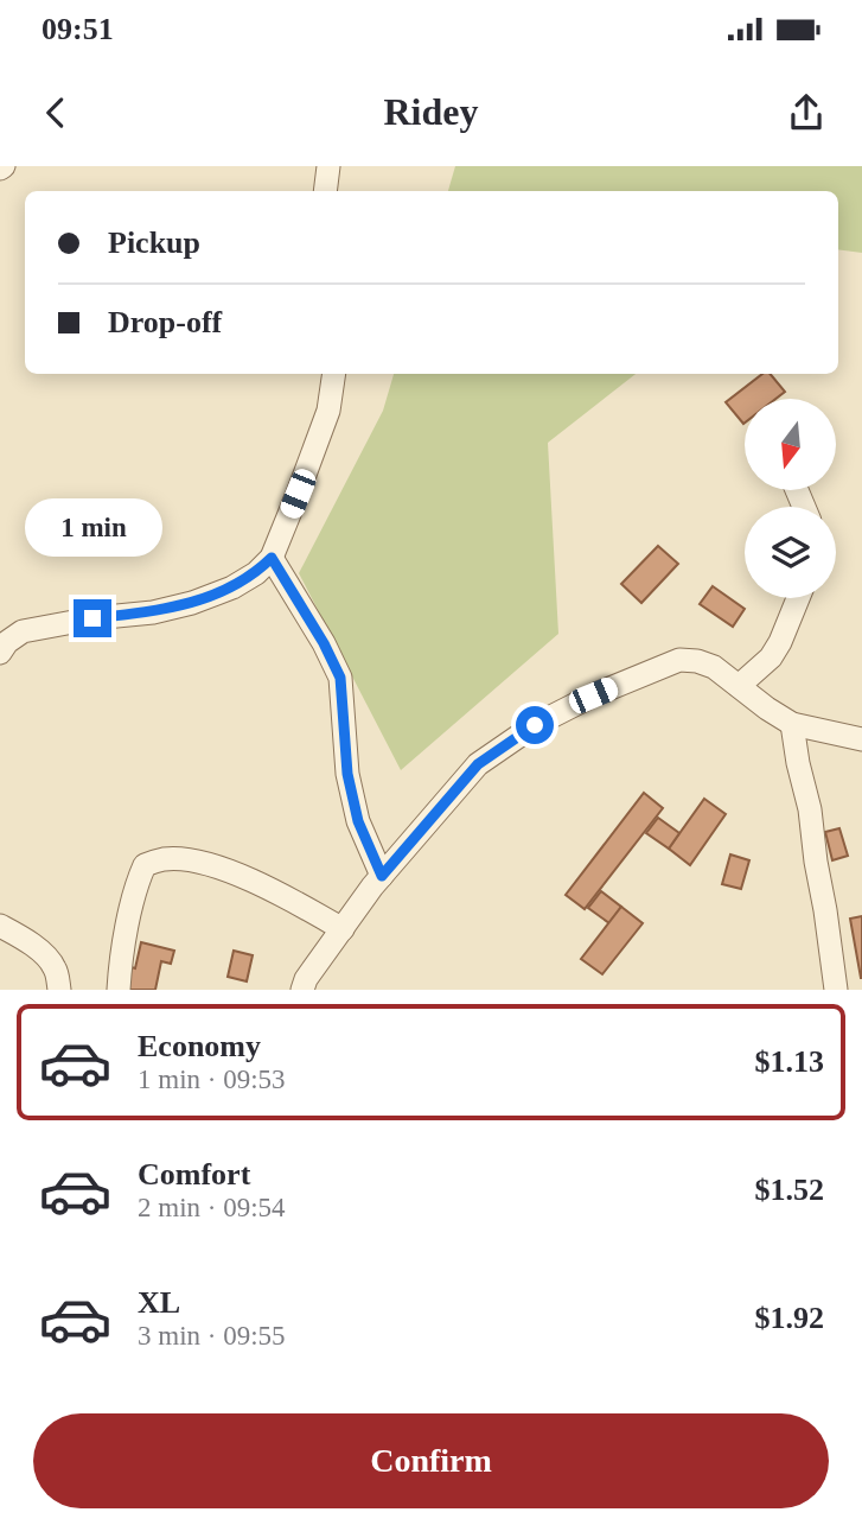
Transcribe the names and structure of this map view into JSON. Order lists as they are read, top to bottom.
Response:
{
  "north": "bottom",
  "page": {
    "status": "09:51",
    "header": "Ridey",
    "banner": ["Pickup", "Drop-off"],
    "bubble": "1 min",
    "list": [
      {
        "name": "Economy",
        "note": "1 min · 09:53",
        "value": "$1.13"
      },
      {
        "name": "Comfort",
        "note": "2 min · 09:54",
        "value": "$1.52"
      },
      {
        "name": "XL",
        "note": "3 min · 09:55",
        "value": "$1.92"
      }
    ],
    "buttons": "Confirm"
  }
}
